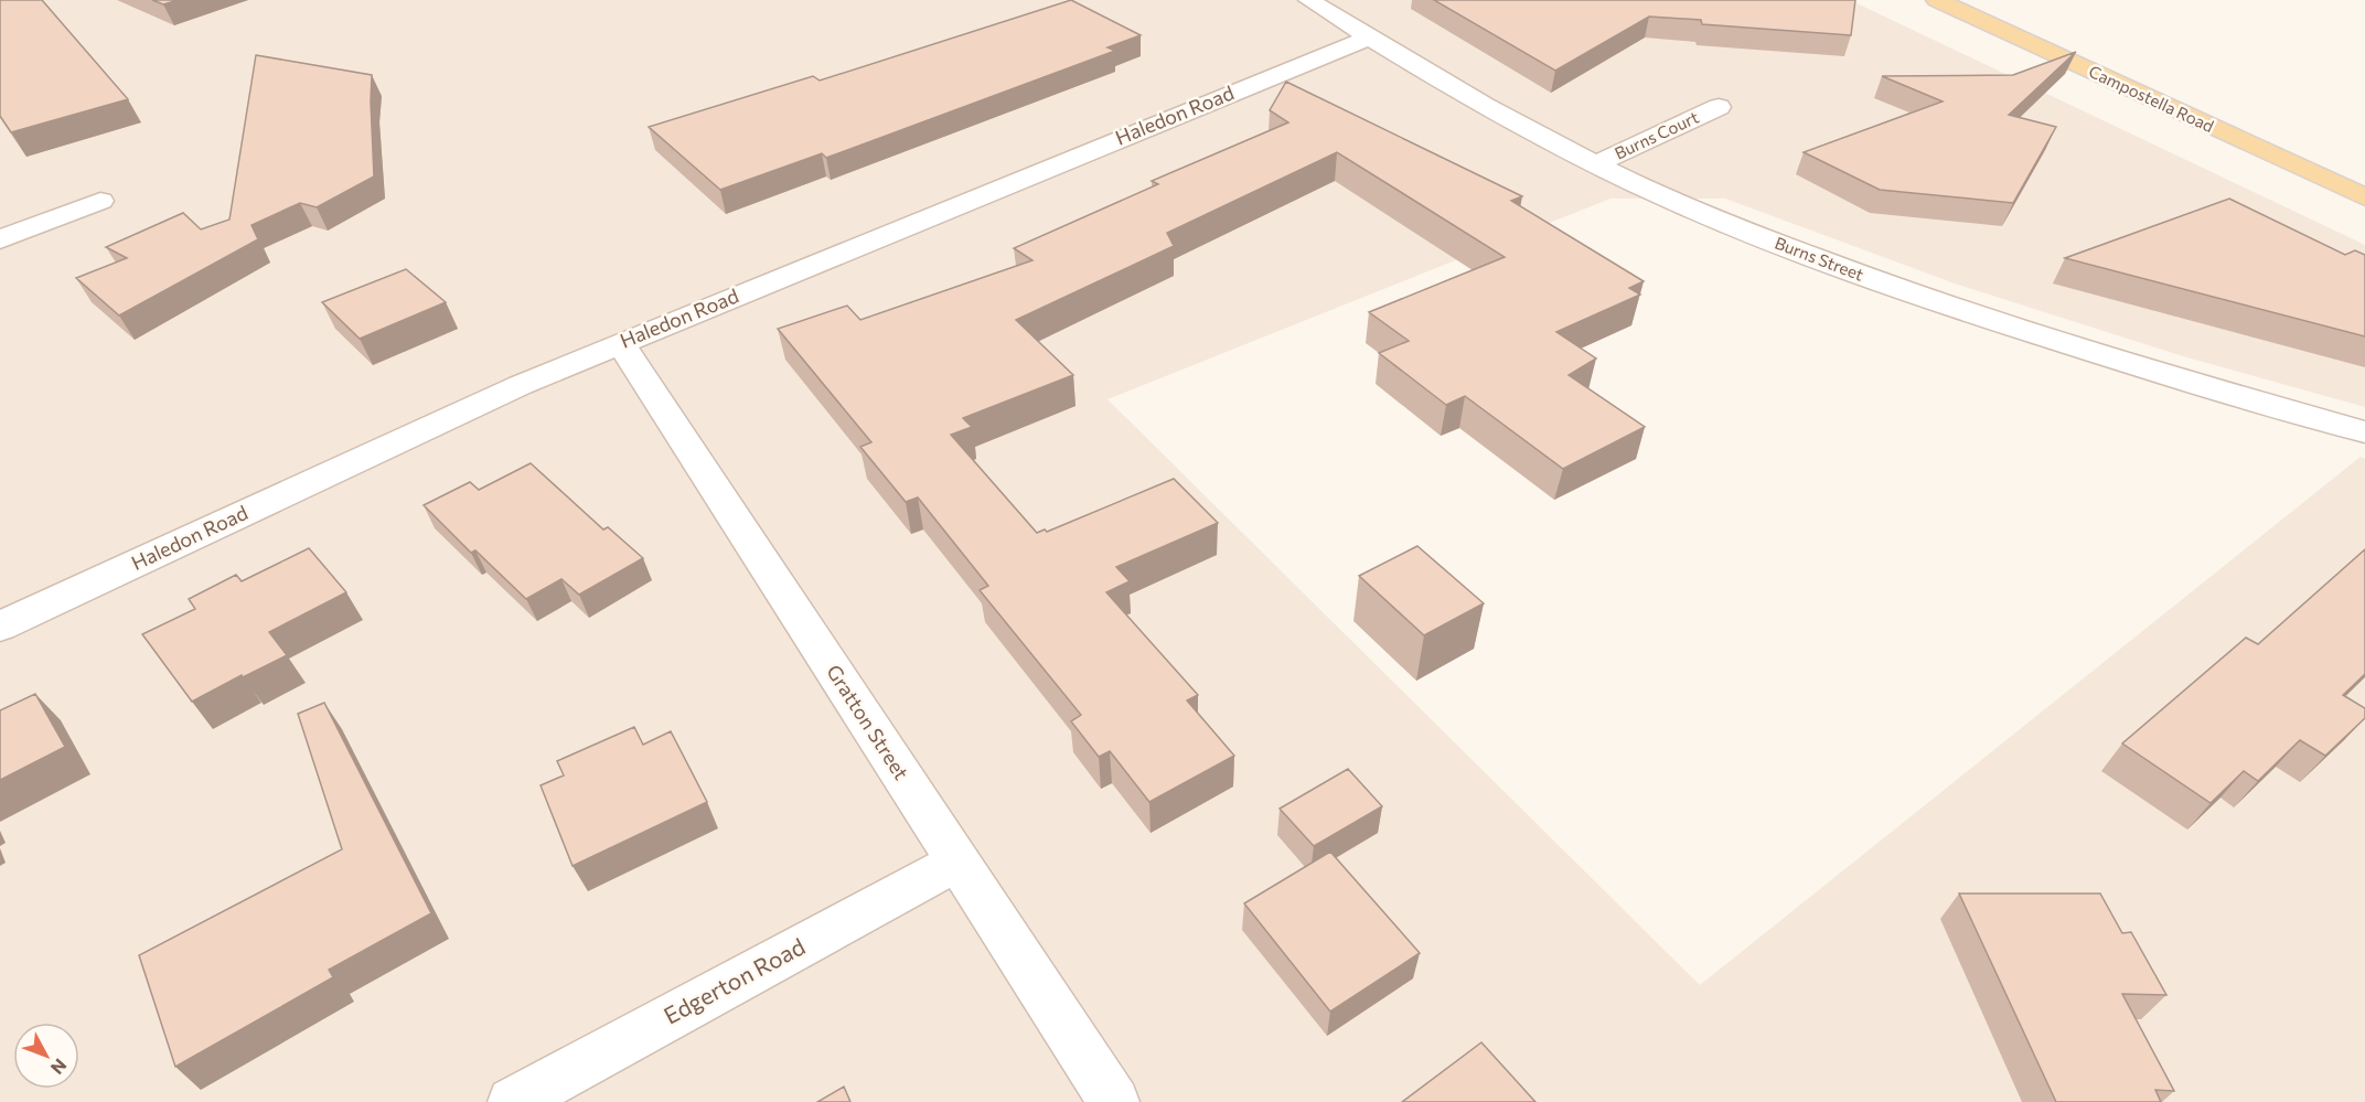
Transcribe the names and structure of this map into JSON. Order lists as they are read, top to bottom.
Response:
{
  "streets": {
    "main road": ["Campostella Road"],
    "street": [
      "Haledon Road",
      "Burns Court",
      "Burns Street",
      "Gratton Street",
      "Edgerton Road"
    ]
  },
  "crossings": [
    ["Haledon Road", "Burns Street"],
    ["Haledon Road", "Gratton Street"],
    ["Burns Court", "Burns Street"],
    ["Gratton Street", "Edgerton Road"]
  ],
  "north": "bottom right"
}
